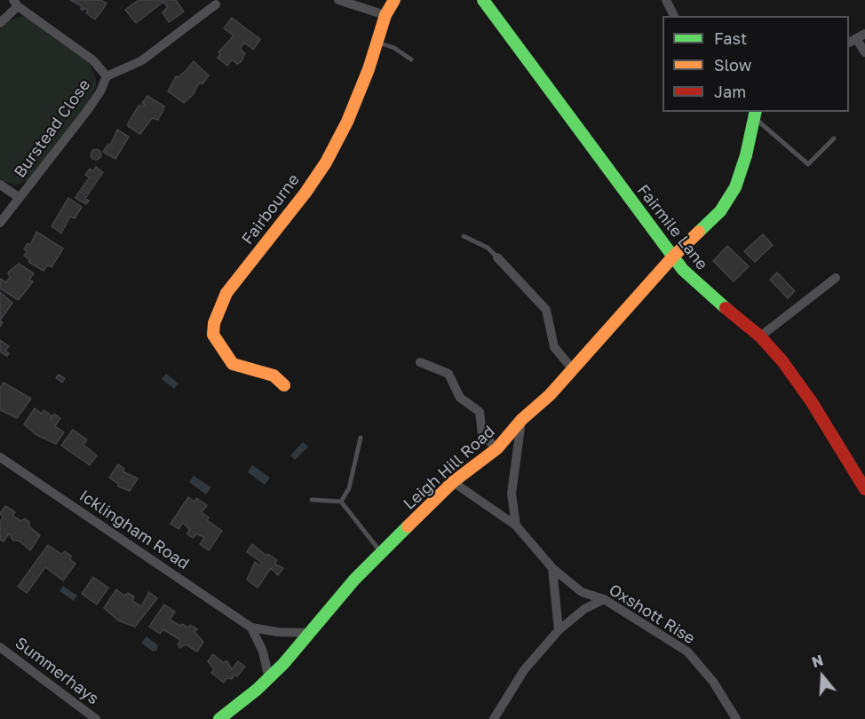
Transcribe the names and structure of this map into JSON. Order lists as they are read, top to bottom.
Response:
{
  "streets": {
    "street": [
      "Burstead Close",
      "Fairbourne",
      "Fairmile Lane",
      "Leigh Hill Road",
      "Icklingham Road",
      "Oxshott Rise",
      "Summerhays"
    ]
  },
  "crossings": [
    ["Fairmile Lane", "Leigh Hill Road"],
    ["Leigh Hill Road", "Icklingham Road"],
    ["Leigh Hill Road", "Oxshott Rise"]
  ],
  "legend": ["Fast", "Slow", "Jam"],
  "north": "top"
}
